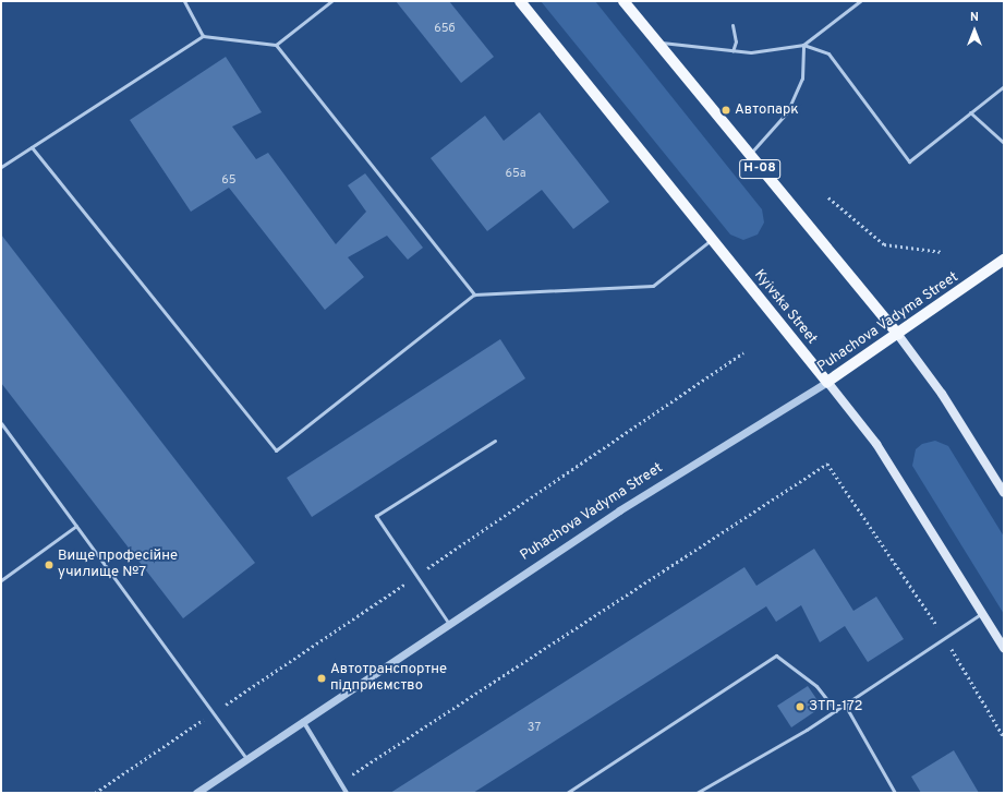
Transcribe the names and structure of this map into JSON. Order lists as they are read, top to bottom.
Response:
{
  "streets": {
    "main road": ["Н-08", "Kyivska Street", "Puhachova Vadyma Street"]
  },
  "crossings": [
    ["Н-08", "Puhachova Vadyma Street"],
    ["Kyivska Street", "Puhachova Vadyma Street"]
  ],
  "places": [
    "Автопарк",
    "Вище професійне училище №7",
    "Автотранспортне підприємство",
    "ЗТП-172"
  ],
  "house_numbers": [
    "65б",
    "65а",
    "65",
    "37"
  ],
  "north": "top"
}
